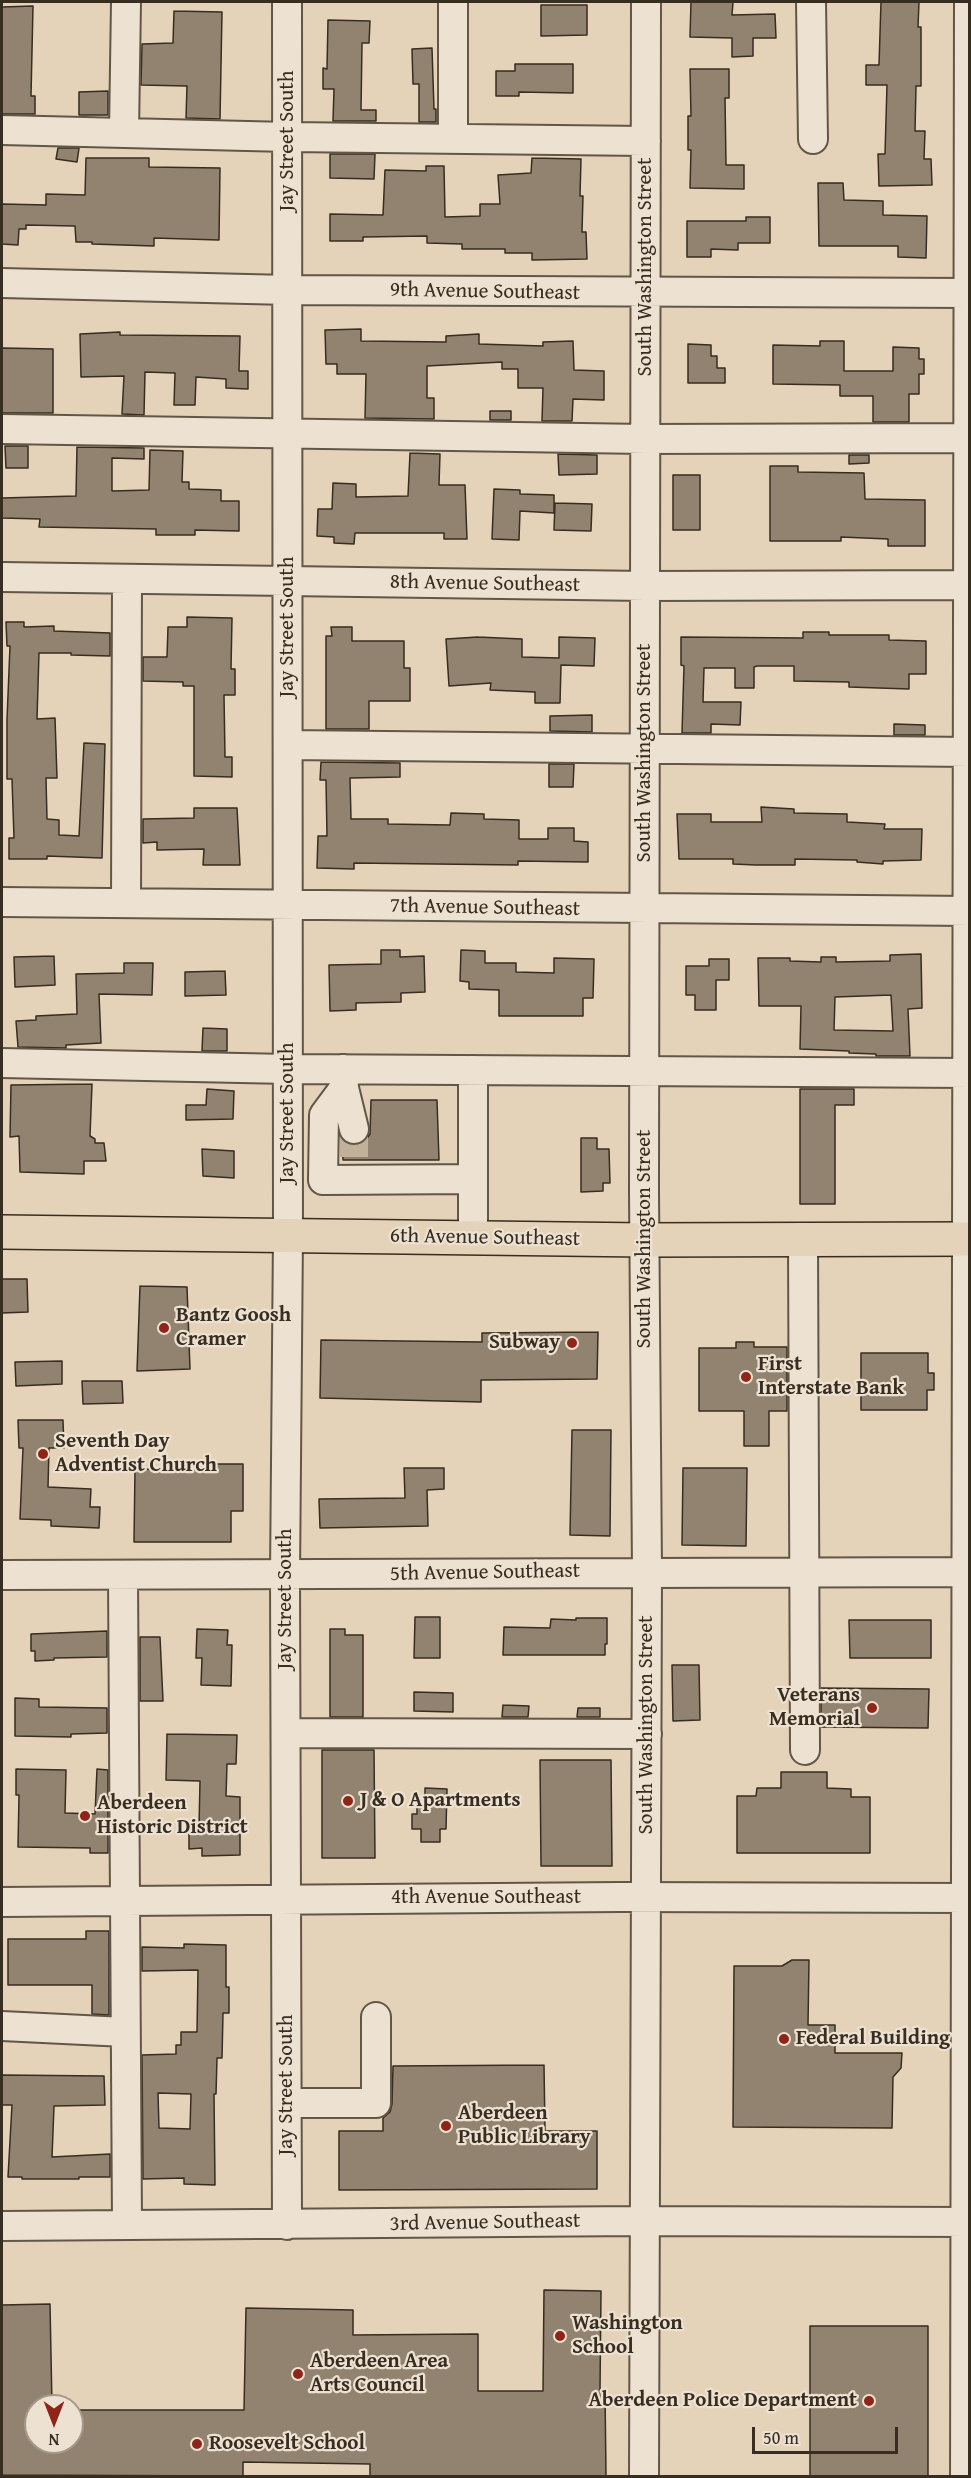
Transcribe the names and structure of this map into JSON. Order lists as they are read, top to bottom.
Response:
{
  "streets": {
    "highway": ["6th Avenue Southeast"],
    "street": [
      "Jay Street South",
      "South Washington Street",
      "9th Avenue Southeast",
      "8th Avenue Southeast",
      "7th Avenue Southeast",
      "5th Avenue Southeast",
      "4th Avenue Southeast",
      "3rd Avenue Southeast"
    ]
  },
  "crossings": [
    ["Jay Street South", "9th Avenue Southeast"],
    ["Jay Street South", "8th Avenue Southeast"],
    ["Jay Street South", "7th Avenue Southeast"],
    ["Jay Street South", "6th Avenue Southeast"],
    ["Jay Street South", "5th Avenue Southeast"],
    ["Jay Street South", "4th Avenue Southeast"],
    ["Jay Street South", "3rd Avenue Southeast"],
    ["South Washington Street", "9th Avenue Southeast"],
    ["South Washington Street", "8th Avenue Southeast"],
    ["South Washington Street", "7th Avenue Southeast"],
    ["South Washington Street", "6th Avenue Southeast"],
    ["South Washington Street", "5th Avenue Southeast"],
    ["South Washington Street", "4th Avenue Southeast"],
    ["South Washington Street", "3rd Avenue Southeast"]
  ],
  "places": [
    "Bantz Goosh Cramer",
    "Subway",
    "First Interstate Bank",
    "Seventh Day Adventist Church",
    "Veterans Memorial",
    "J & O Apartments",
    "Aberdeen Historic District",
    "Federal Building",
    "Aberdeen Public Library",
    "Washington School",
    "Aberdeen Area Arts Council",
    "Aberdeen Police Department",
    "Roosevelt School"
  ],
  "scale_bar": "50 m",
  "north": "bottom"
}
